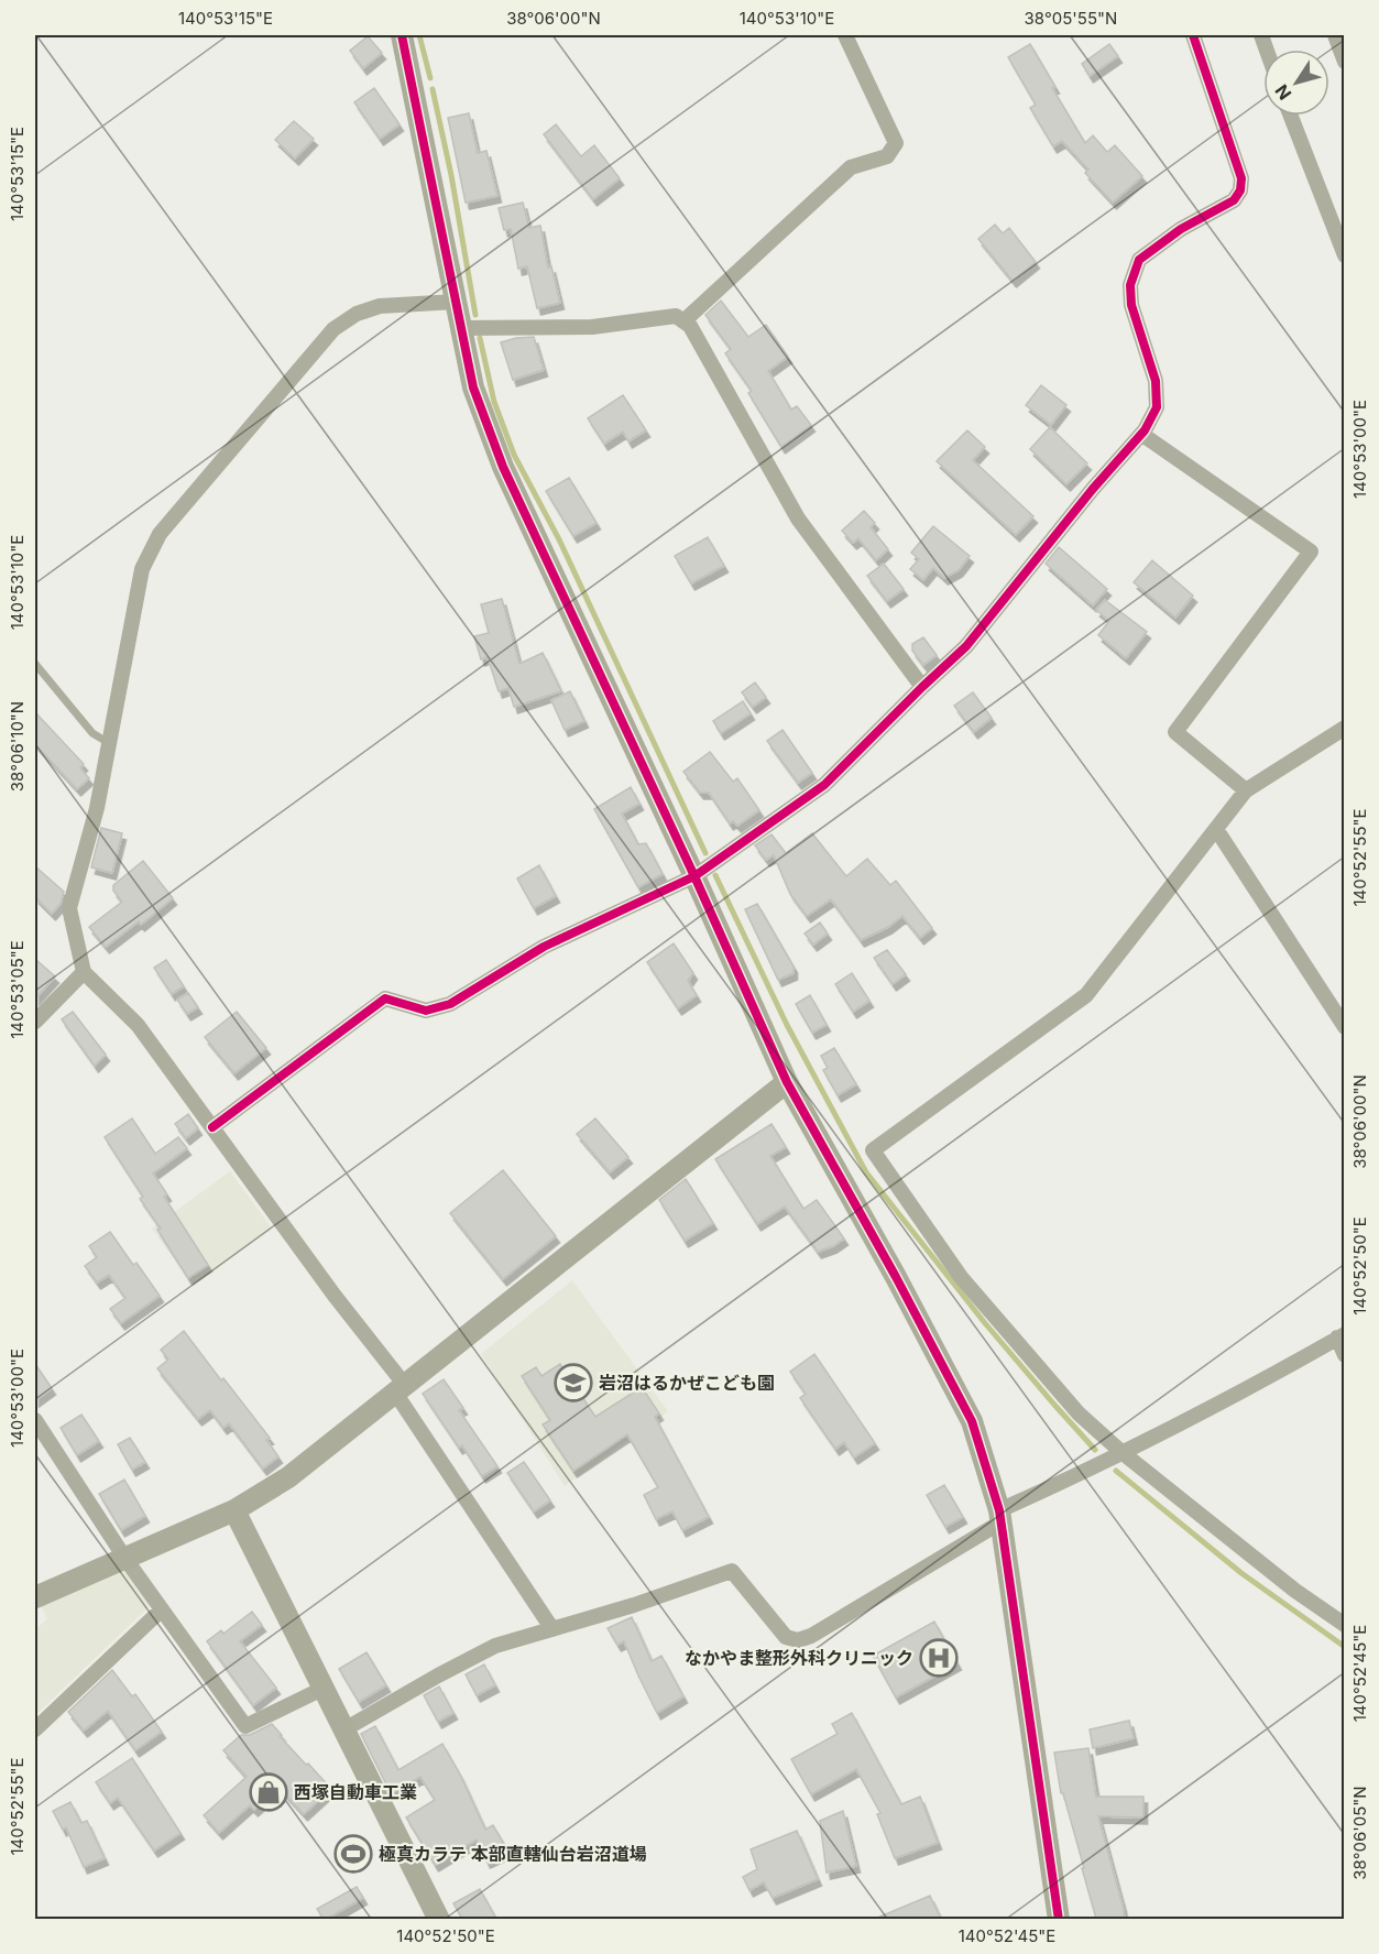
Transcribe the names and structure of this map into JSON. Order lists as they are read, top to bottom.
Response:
{
  "places": {
    "school or university": ["岩沼はるかぜこども園"],
    "hospital": ["なかやま整形外科クリニック"],
    "shop": ["西塚自動車工業"],
    "sports": ["極真カラテ 本部直轄仙台岩沼道場"]
  },
  "north": "bottom left",
  "coordinates": [
    "140°53'15\"E",
    "38°06'00\"N",
    "140°53'10\"E",
    "38°05'55\"N",
    "140°53'00\"E",
    "38°06'10\"N",
    "140°52'55\"E",
    "140°53'05\"E",
    "140°52'50\"E",
    "140°52'45\"E",
    "38°06'05\"N"
  ]
}
